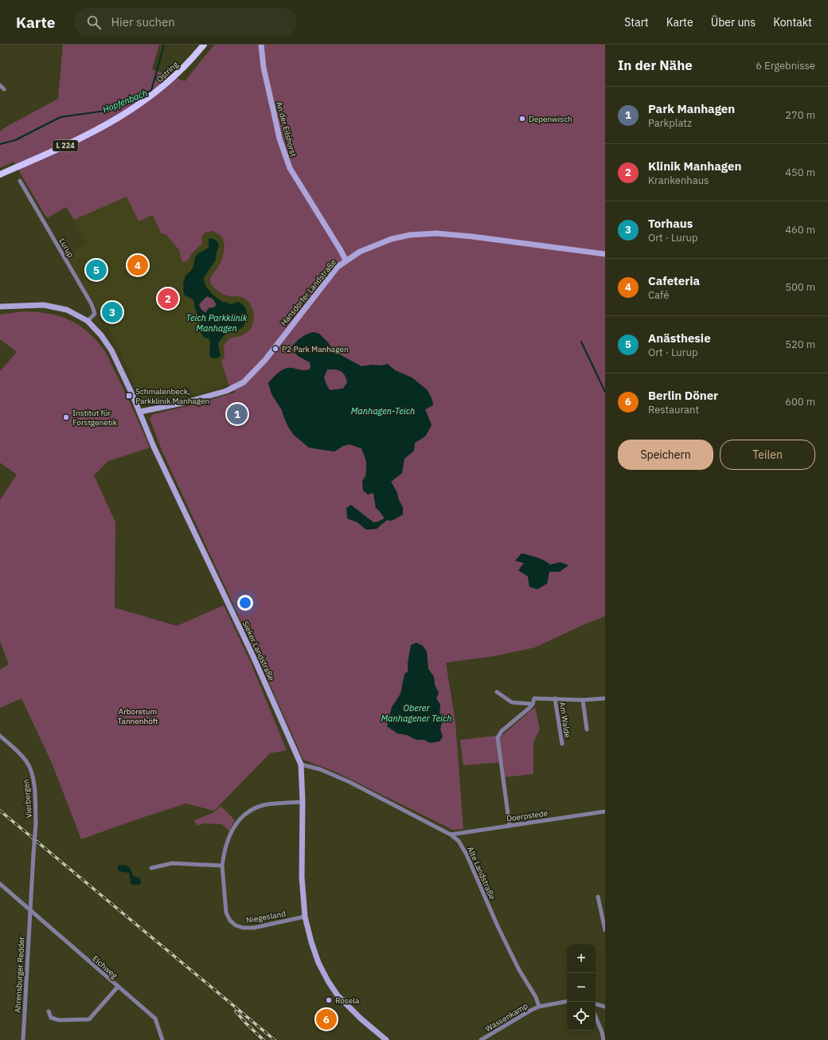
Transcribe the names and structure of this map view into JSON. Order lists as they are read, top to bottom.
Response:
{
  "streets": {
    "main road": ["Ostring", "L 224"],
    "street": [
      "An der Eilshorst",
      "Lurup",
      "Hansdorfer Landstraße",
      "Sieker Landstraße",
      "Am Walde",
      "Vierbergen",
      "Doerpstede",
      "Alte Landstraße",
      "Niegesland",
      "Elchweg",
      "Ahrensburger Redder",
      "Wassenkamp"
    ]
  },
  "crossings": [
    ["An der Eilshorst", "Hansdorfer Landstraße"],
    ["Lurup", "Sieker Landstraße"],
    ["Hansdorfer Landstraße", "Sieker Landstraße"],
    ["Sieker Landstraße", "Alte Landstraße"],
    ["Sieker Landstraße", "Niegesland"],
    ["Am Walde", "Doerpstede"],
    ["Vierbergen", "Ahrensburger Redder"],
    ["Doerpstede", "Alte Landstraße"],
    ["Alte Landstraße", "Wassenkamp"],
    ["Elchweg", "Ahrensburger Redder"]
  ],
  "water": [
    "Hopfenbach",
    "Teich Parkklinik Manhagen",
    "Manhagen-Teich",
    "Oberer Manhagener Teich"
  ],
  "parks": ["Arboretum Tannenhöft"],
  "places": {
    "other": [
      "Depenwisch",
      "P2 Park Manhagen",
      "Institut für Forstgenetik",
      "Rosela"
    ],
    "transit": ["Schmalenbeck, Parkklinik Manhagen"]
  },
  "page": {
    "header": "Karte",
    "search": "Hier suchen",
    "nav": [
      "Start",
      "Karte",
      "Über uns",
      "Kontakt"
    ],
    "heading": ["In der Nähe", "6 Ergebnisse"],
    "list": [
      {
        "mark": "1",
        "name": "Park Manhagen",
        "note": "Parkplatz",
        "value": "270 m"
      },
      {
        "mark": "2",
        "name": "Klinik Manhagen",
        "note": "Krankenhaus",
        "value": "450 m"
      },
      {
        "mark": "3",
        "name": "Torhaus",
        "note": "Ort · Lurup",
        "value": "460 m"
      },
      {
        "mark": "4",
        "name": "Cafeteria",
        "note": "Café",
        "value": "500 m"
      },
      {
        "mark": "5",
        "name": "Anästhesie",
        "note": "Ort · Lurup",
        "value": "520 m"
      },
      {
        "mark": "6",
        "name": "Berlin Döner",
        "note": "Restaurant",
        "value": "600 m"
      }
    ],
    "pins": [
      "4",
      "5",
      "2",
      "3",
      "1",
      "6"
    ],
    "buttons": ["Speichern", "Teilen"],
    "map_buttons": ["+", "−"]
  }
}
